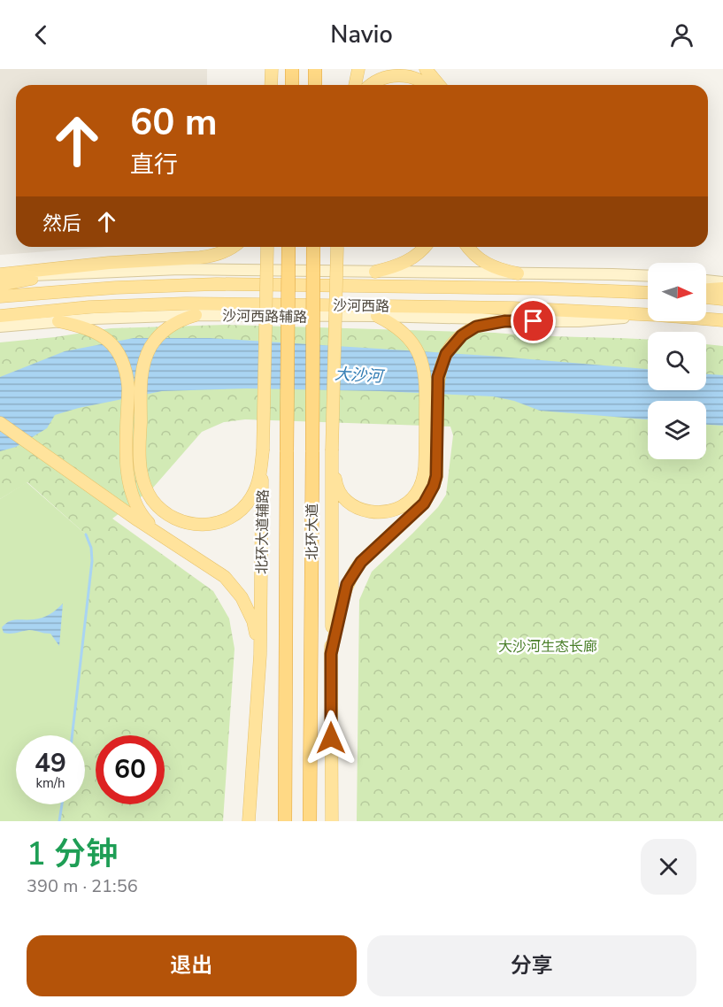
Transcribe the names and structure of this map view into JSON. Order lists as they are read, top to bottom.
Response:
{
  "streets": {
    "highway": ["北环大道"],
    "main road": ["沙河西路", "沙河西路辅路", "北环大道辅路"]
  },
  "water": ["大沙河"],
  "parks": ["大沙河生态长廊"],
  "north": "right",
  "page": {
    "header": "Navio",
    "turn": ["60 m", "直行"],
    "then": "然后",
    "speed": "49 km/h",
    "limit": "60",
    "heading": ["1 分钟", "390 m · 21:56"],
    "buttons": ["退出", "分享"]
  }
}
